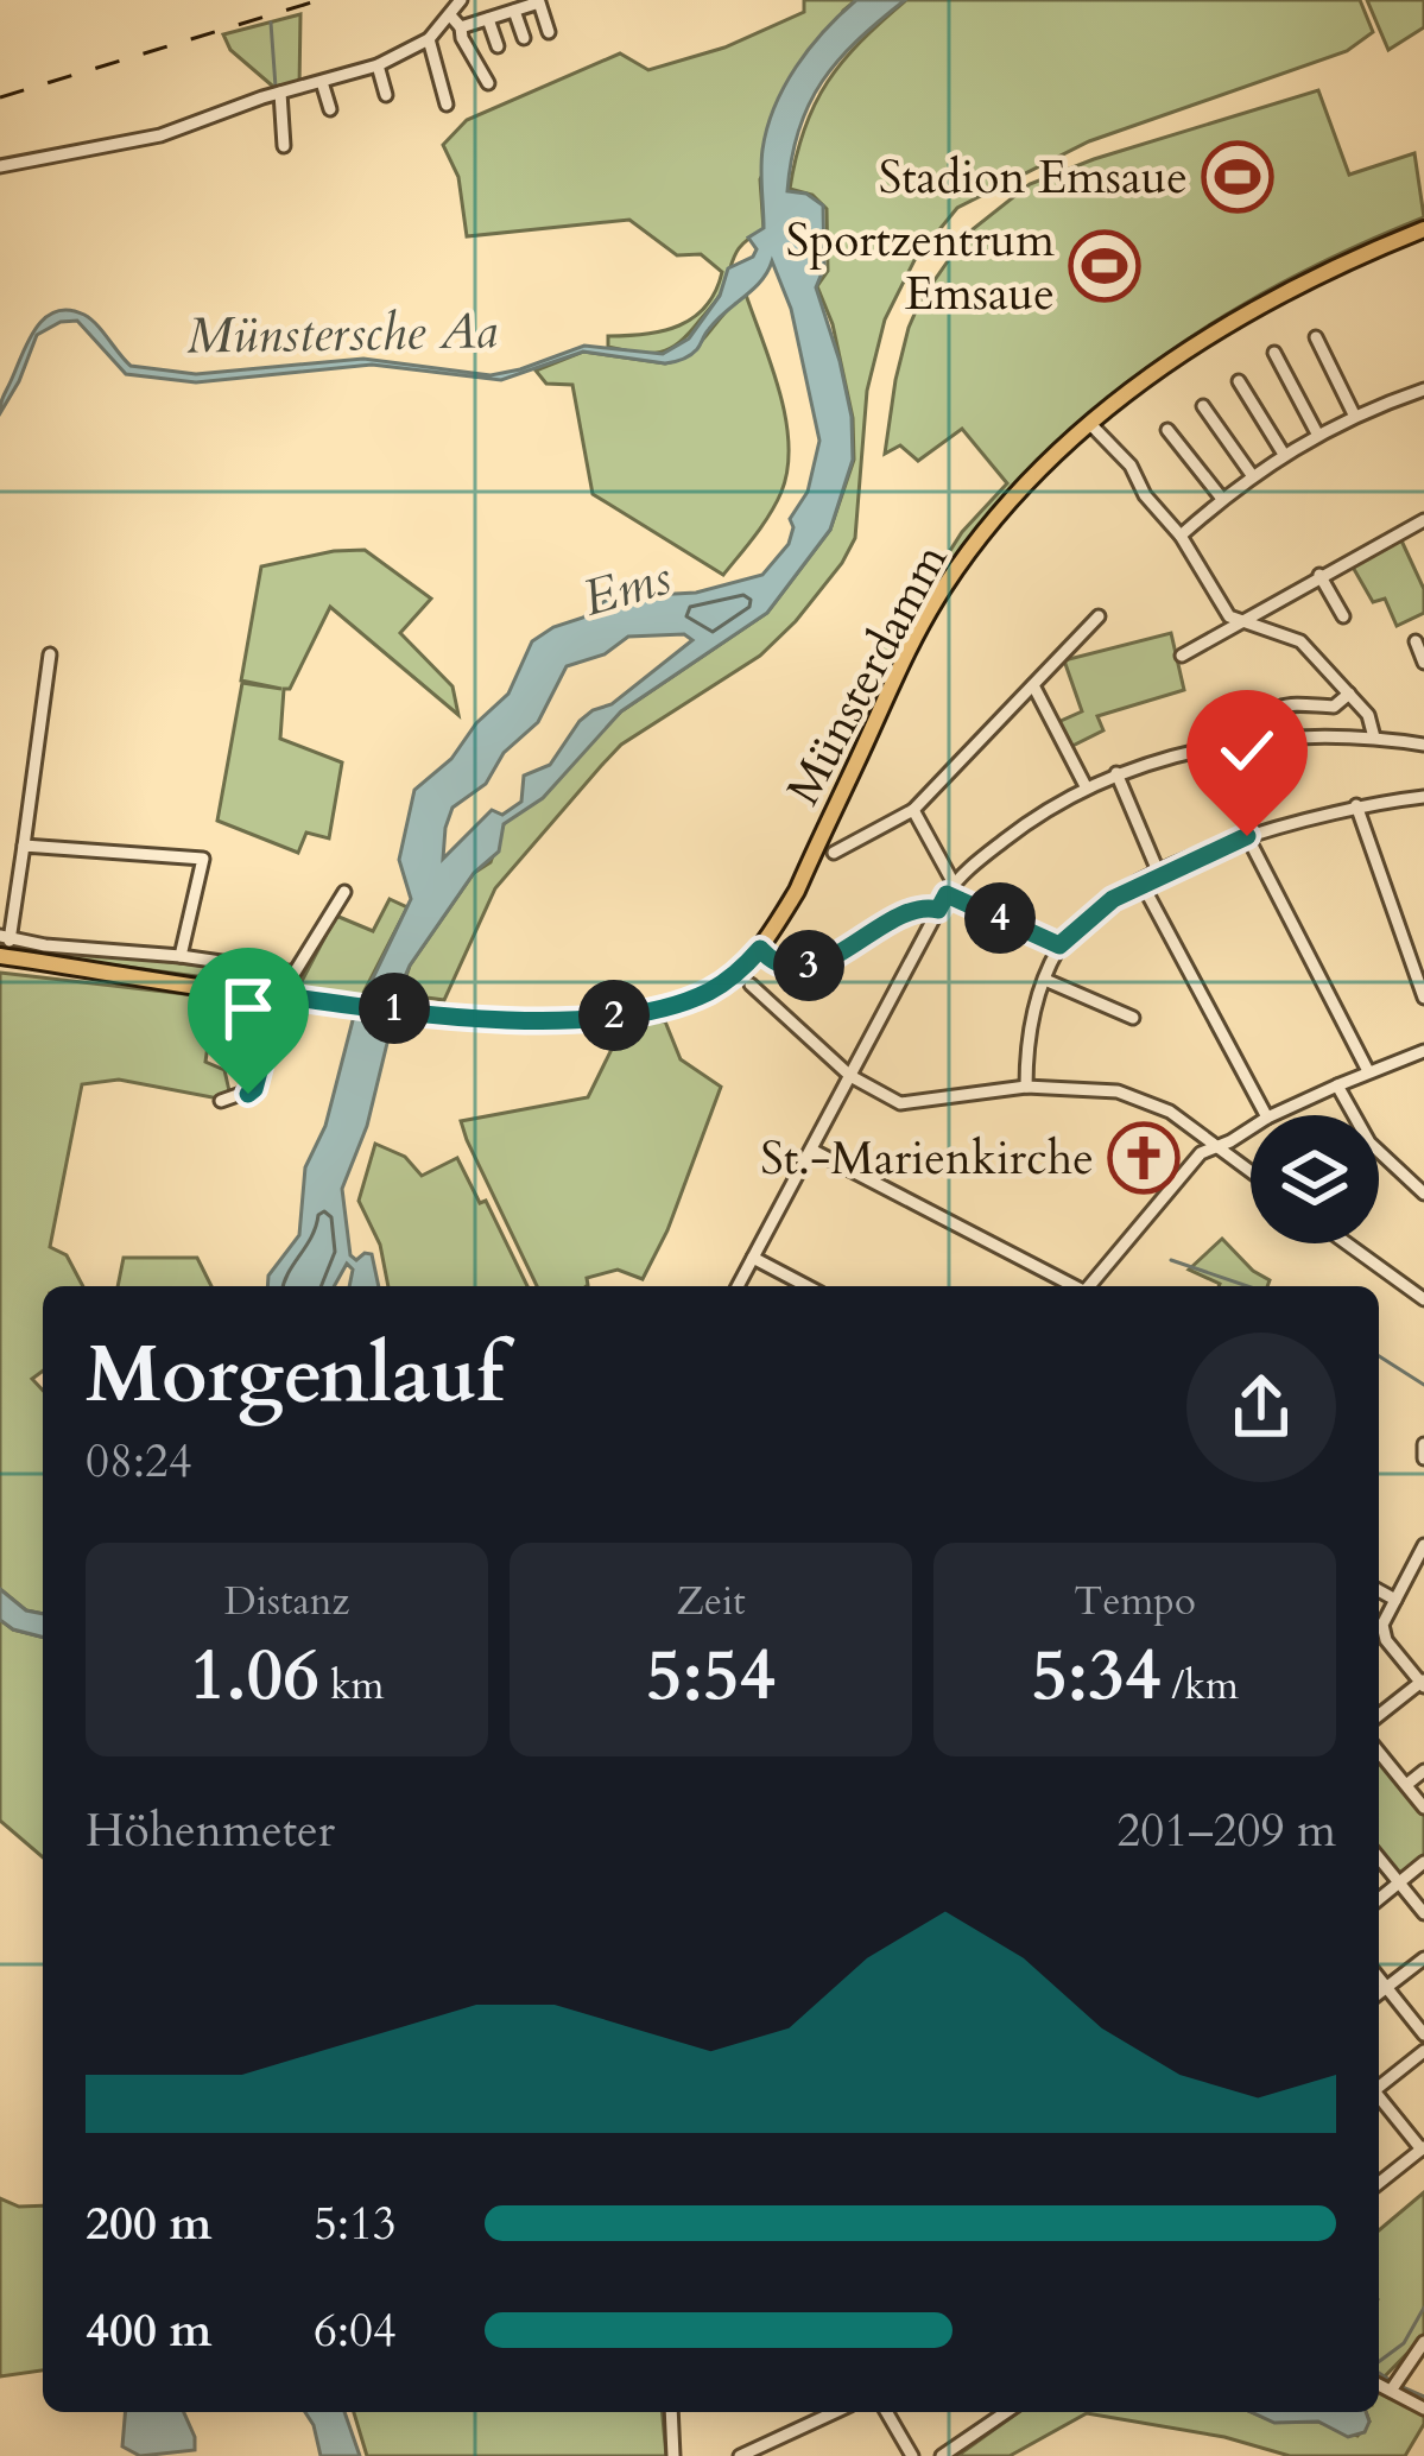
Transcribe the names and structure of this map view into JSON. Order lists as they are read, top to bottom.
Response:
{
  "streets": {
    "main road": ["Münsterdamm"]
  },
  "water": ["Münstersche Aa", "Ems"],
  "places": {
    "sports": ["Stadion Emsaue", "Sportzentrum Emsaue"],
    "church": ["St.-Marienkirche"]
  },
  "page": {
    "pins": [
      "4",
      "3",
      "1",
      "2"
    ],
    "heading": ["Morgenlauf", "08:24"],
    "stats": [
      ["Distanz", "1.06 km"],
      ["Zeit", "5:54"],
      ["Tempo", "5:34 /km"]
    ],
    "chart": ["Höhenmeter", "201–209 m"],
    "list": [
      {
        "name": "200 m",
        "note": "5:13"
      },
      {
        "name": "400 m",
        "note": "6:04"
      }
    ]
  }
}
